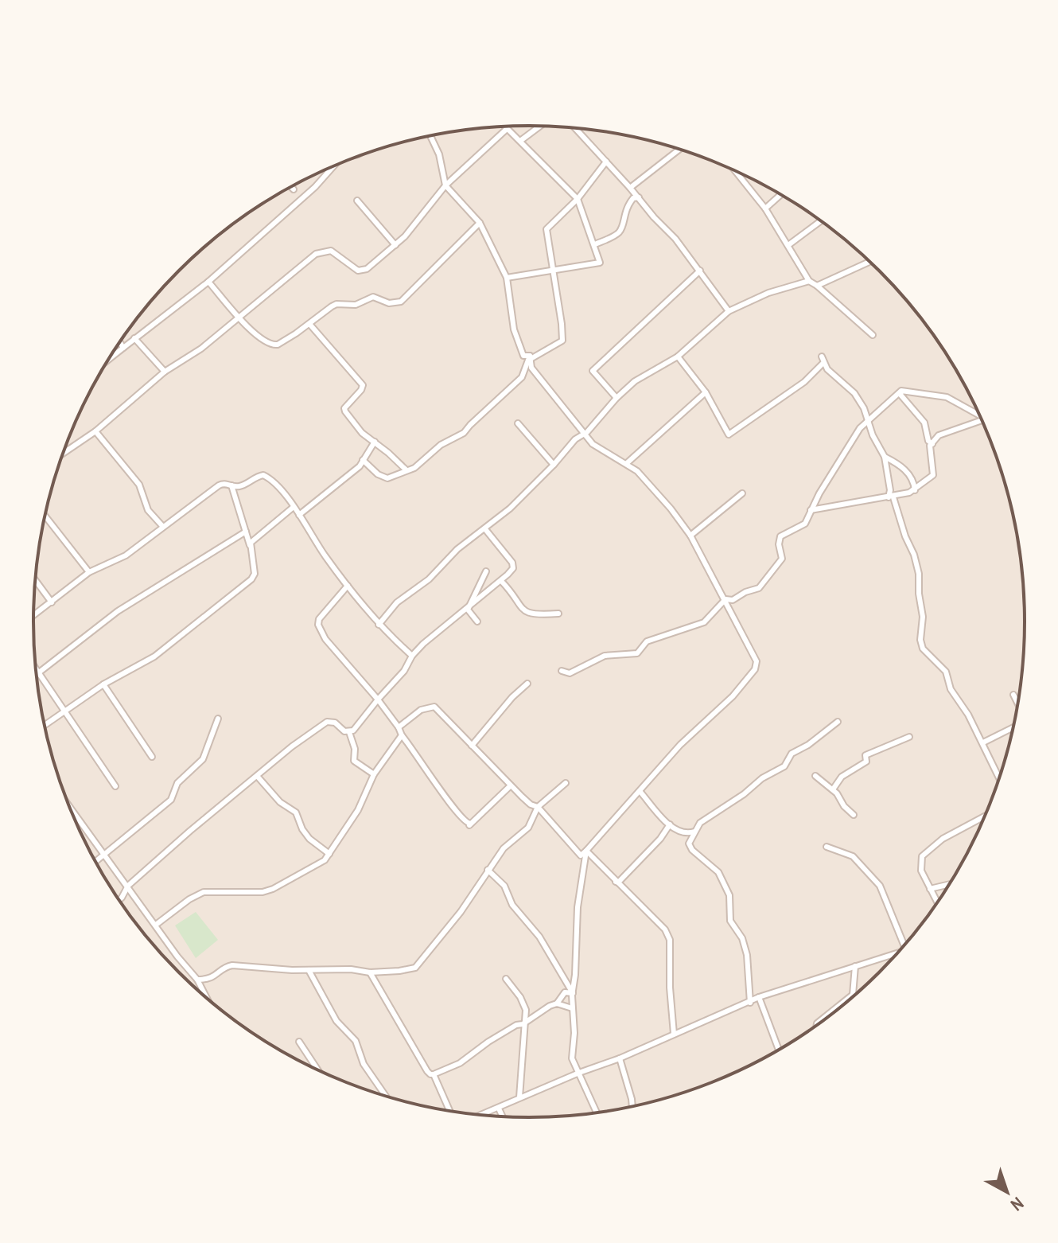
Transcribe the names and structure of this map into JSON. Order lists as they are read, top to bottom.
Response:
{
  "north": "bottom right"
}
